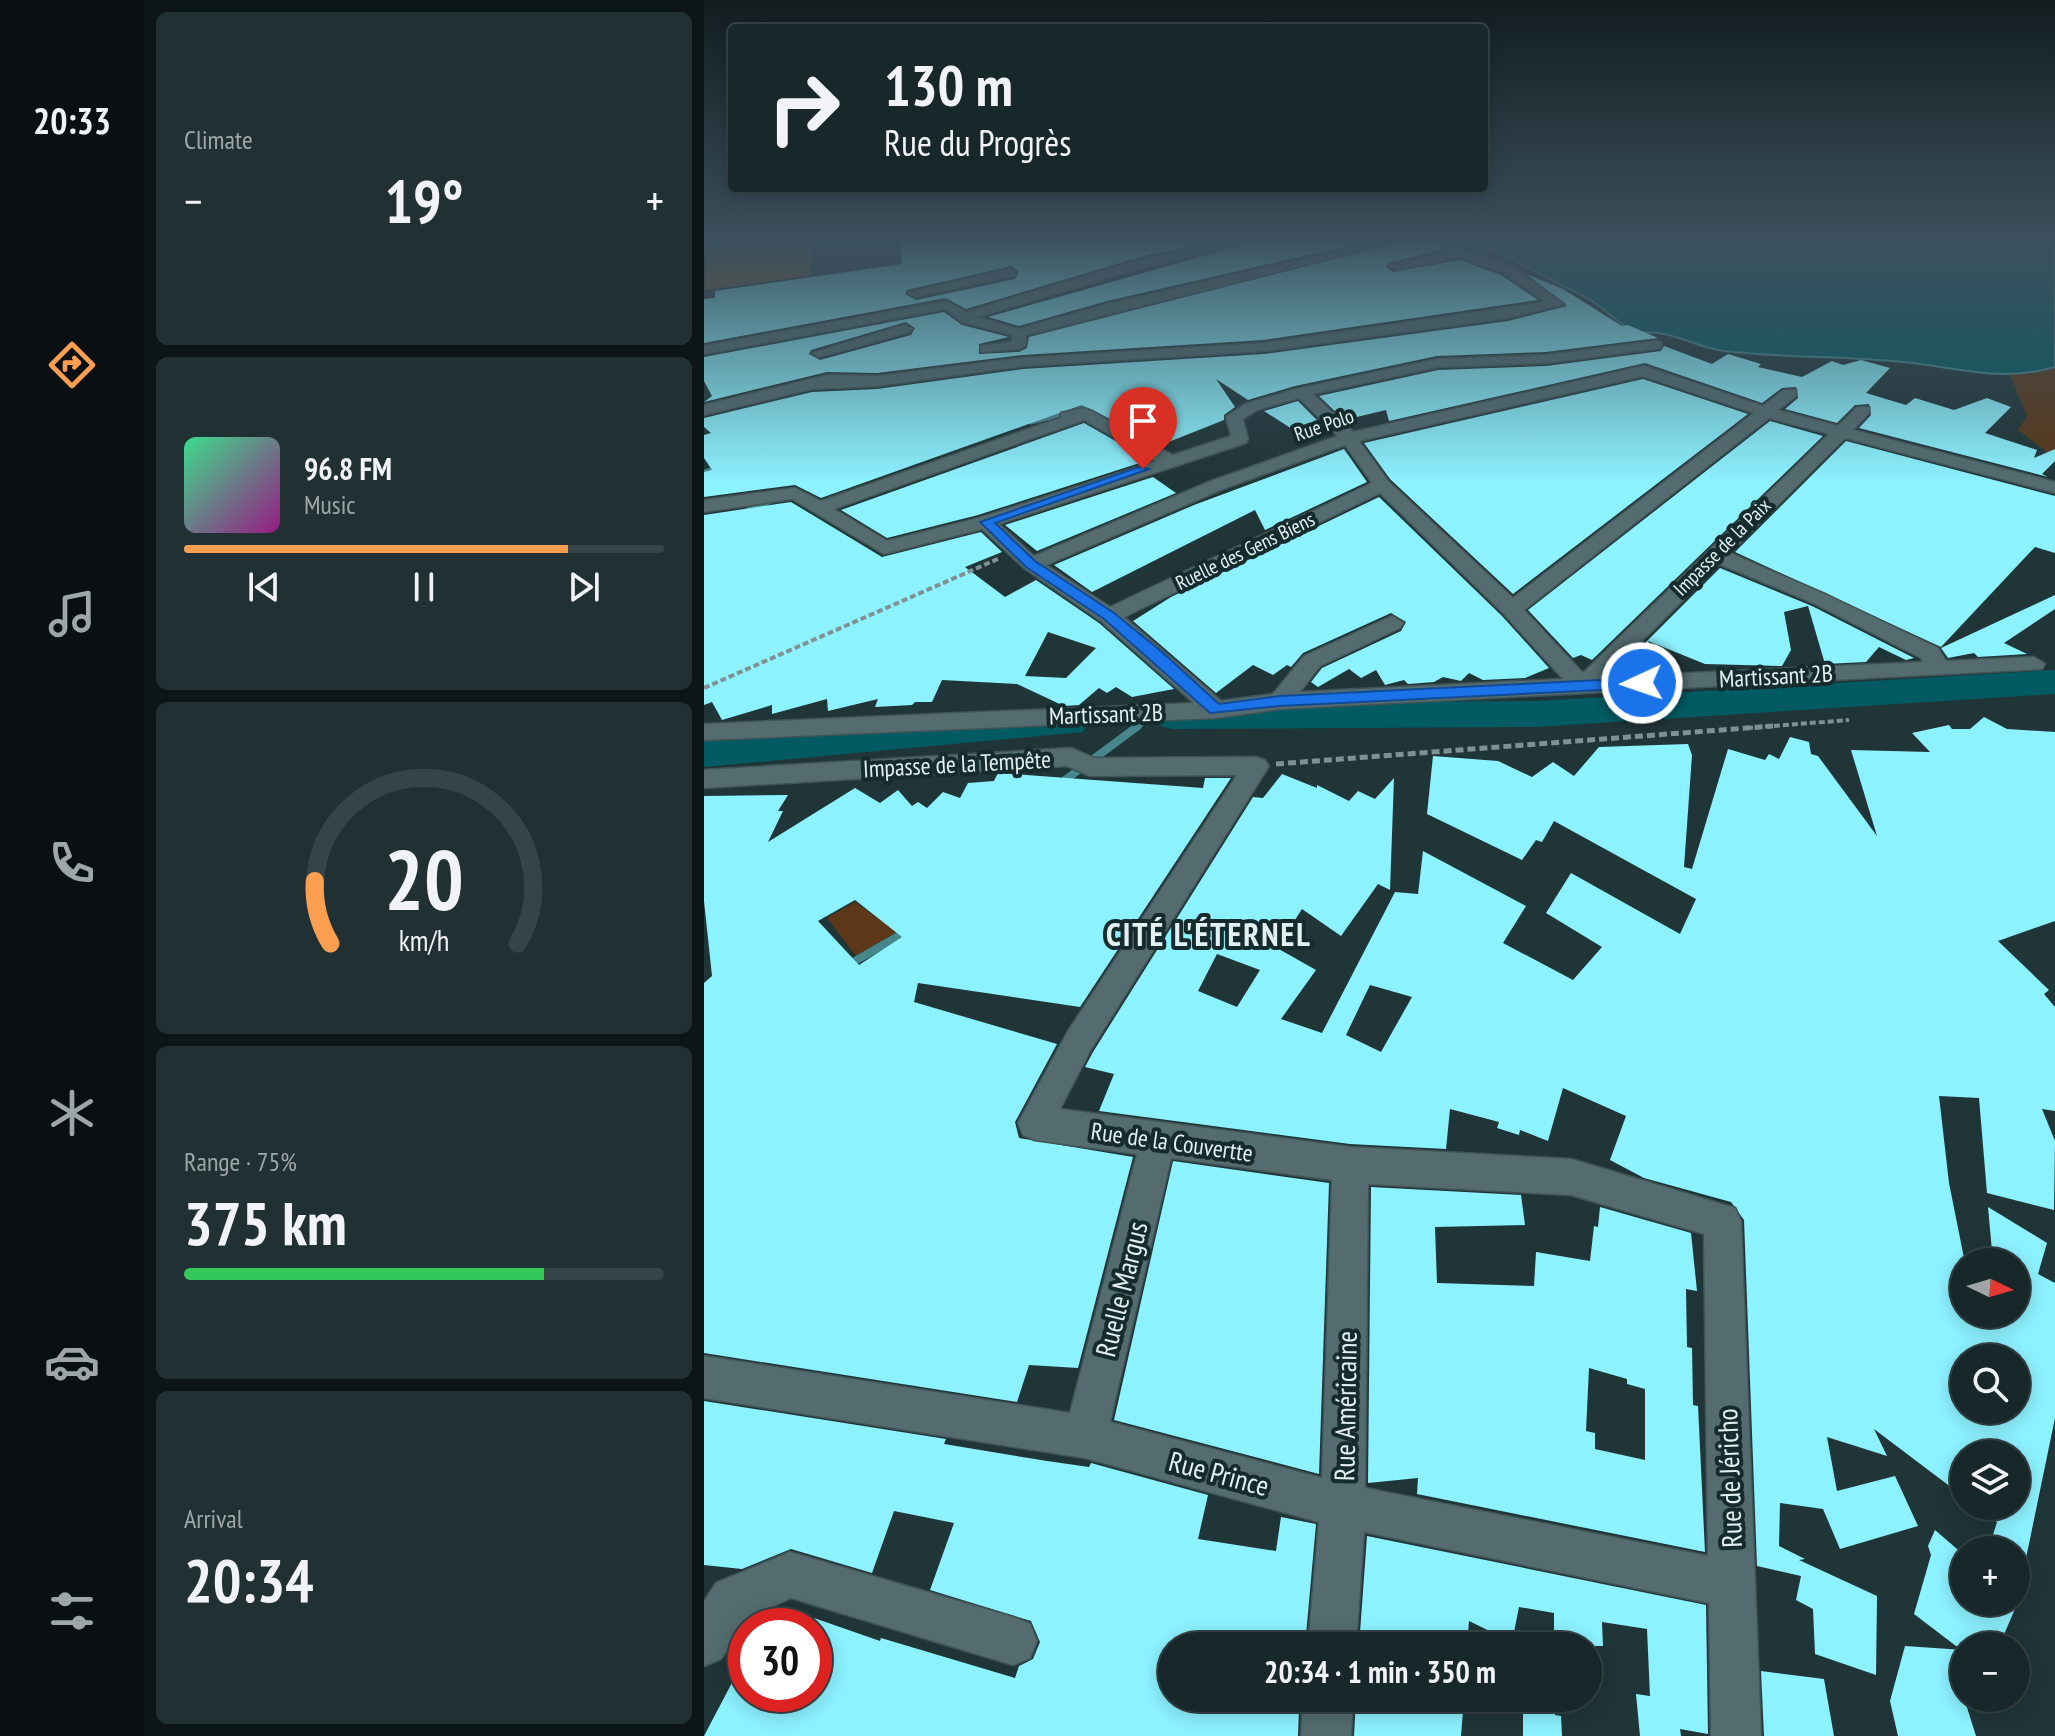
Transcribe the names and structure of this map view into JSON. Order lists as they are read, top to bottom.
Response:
{
  "streets": {
    "street": [
      "Rue Polo",
      "Impasse de la Paix",
      "Ruelle des Gens Biens",
      "Martissant 2B",
      "Impasse de la Tempête",
      "Rue de la Couvertte",
      "Ruelle Margus",
      "Rue Américaine",
      "Rue Prince",
      "Rue de Jéricho"
    ]
  },
  "crossings": [
    ["Impasse de la Paix", "Martissant 2B"],
    ["Impasse de la Tempête", "Rue de la Couvertte"],
    ["Rue de la Couvertte", "Ruelle Margus"],
    ["Rue de la Couvertte", "Rue Américaine"],
    ["Rue de la Couvertte", "Rue de Jéricho"],
    ["Ruelle Margus", "Rue Prince"],
    ["Rue Américaine", "Rue Prince"],
    ["Rue Prince", "Rue de Jéricho"]
  ],
  "districts": ["CITÉ L'ÉTERNEL"],
  "north": "right",
  "page": {
    "tabs": "20:33",
    "tile": [
      "Climate",
      ["Range · 75%", "375 km"],
      ["Arrival", "20:34"]
    ],
    "turn": ["130 m", "Rue du Progrès"],
    "heat": ["−", "19°", "+"],
    "song": ["96.8 FM", "Music"],
    "map_buttons": ["+", "−"],
    "limit": "30",
    "trip": "20:34 · 1 min · 350 m",
    "gauge": ["20", "km/h"]
  }
}
